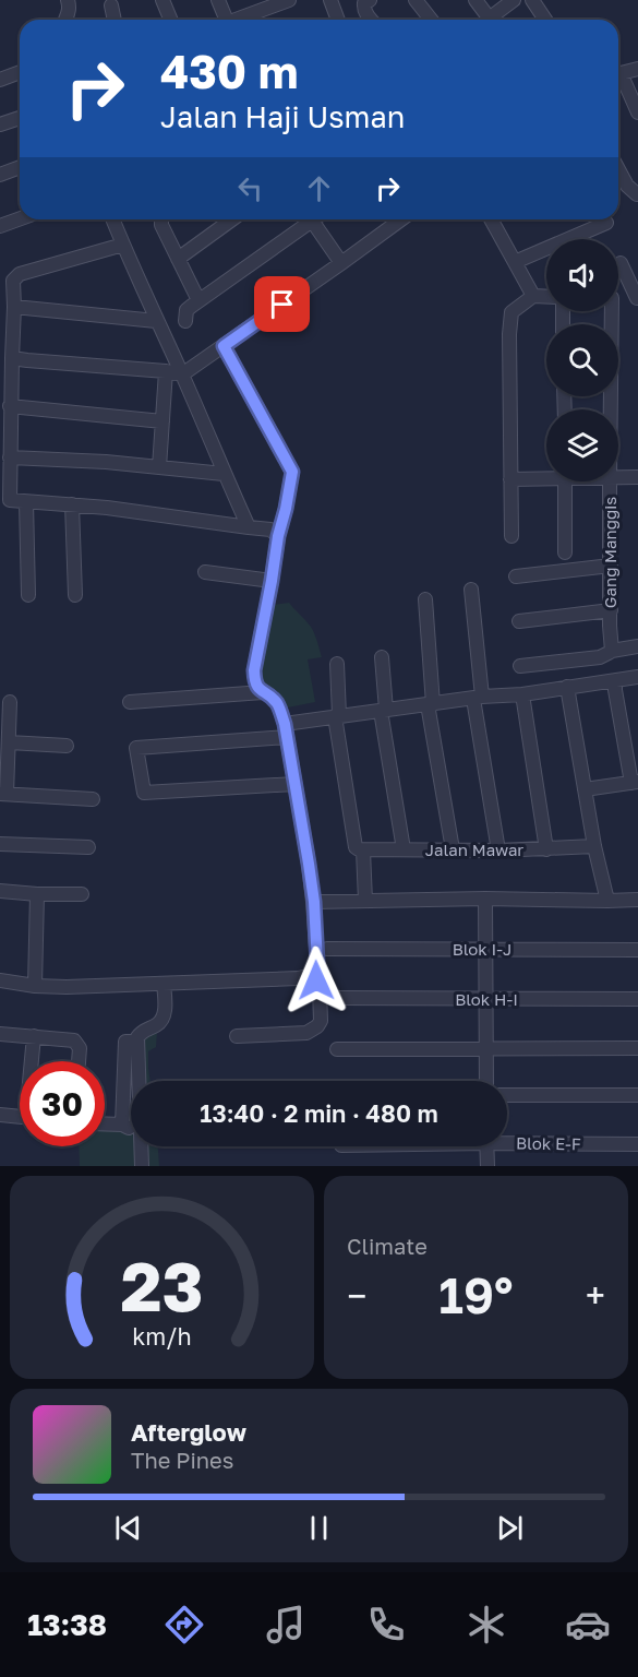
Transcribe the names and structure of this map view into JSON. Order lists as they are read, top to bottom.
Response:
{
  "streets": {
    "street": [
      "Gang Manggis",
      "Jalan Mawar",
      "Blok I-J",
      "Blok H-I",
      "Blok E-F"
    ]
  },
  "page": {
    "turn": ["430 m", "Jalan Haji Usman"],
    "limit": "30",
    "trip": "13:40 · 2 min · 480 m",
    "tile": "Climate",
    "heat": ["−", "19°", "+"],
    "song": ["Afterglow", "The Pines"],
    "tabs": "13:38",
    "gauge": ["23", "km/h"]
  }
}
